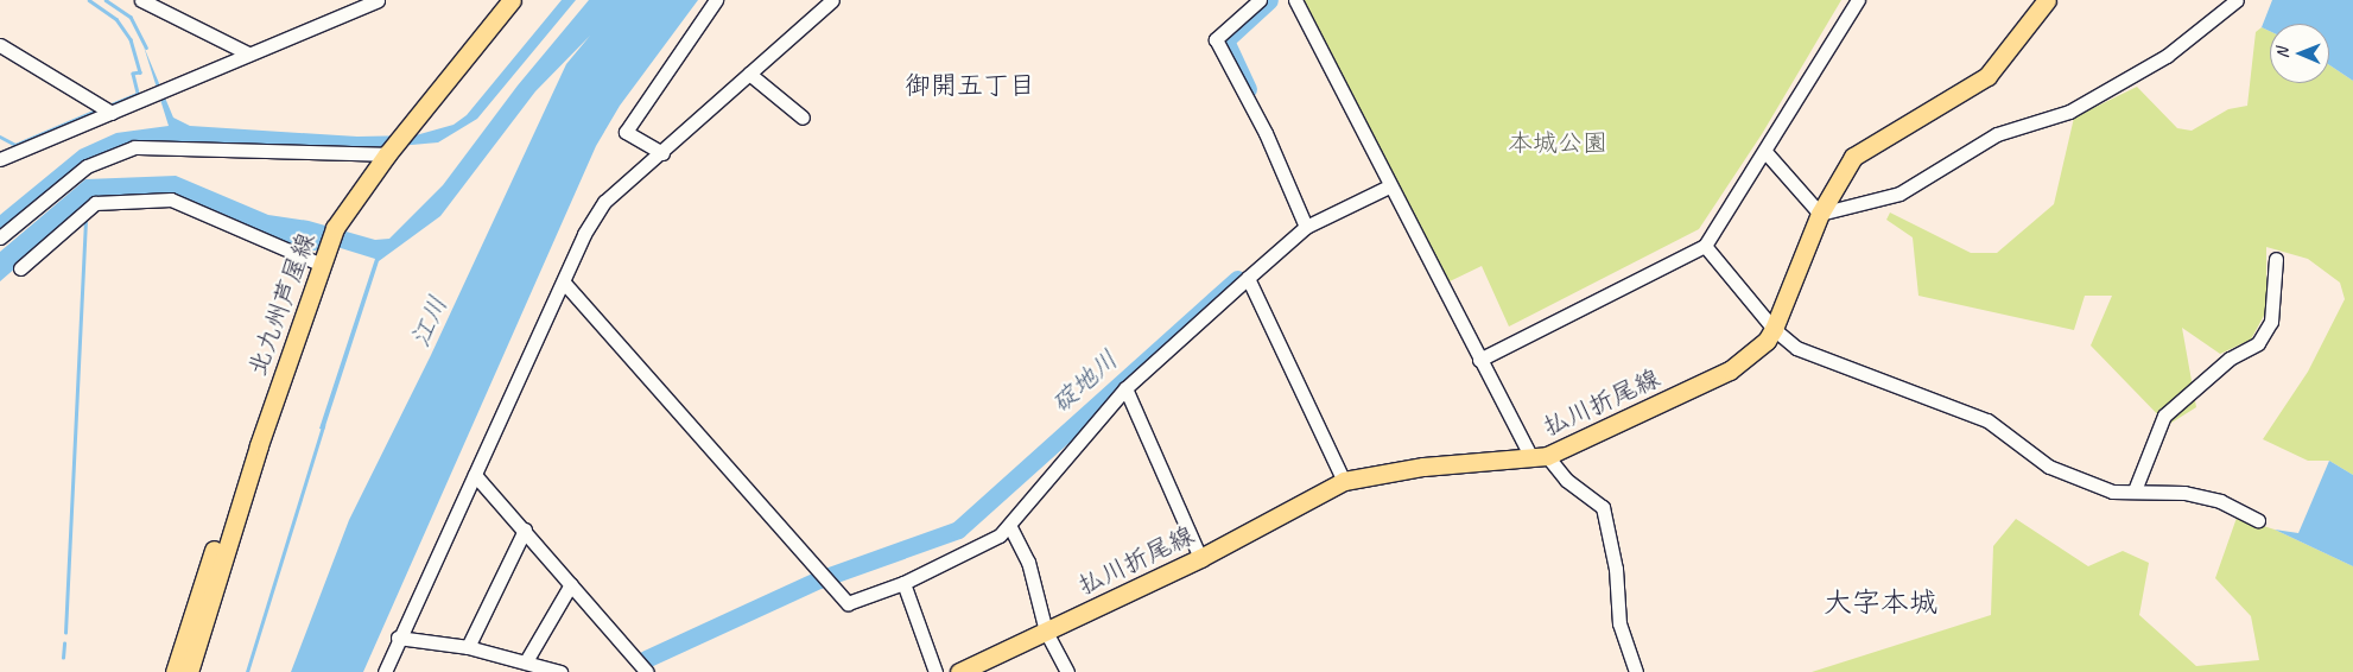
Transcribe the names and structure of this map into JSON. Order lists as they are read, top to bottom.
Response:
{
  "streets": {
    "main road": ["北九州芦屋線", "払川折尾線"]
  },
  "districts": ["御開五丁目", "大字本城"],
  "water": ["江川", "碇地川"],
  "parks": ["本城公園"],
  "north": "left"
}
